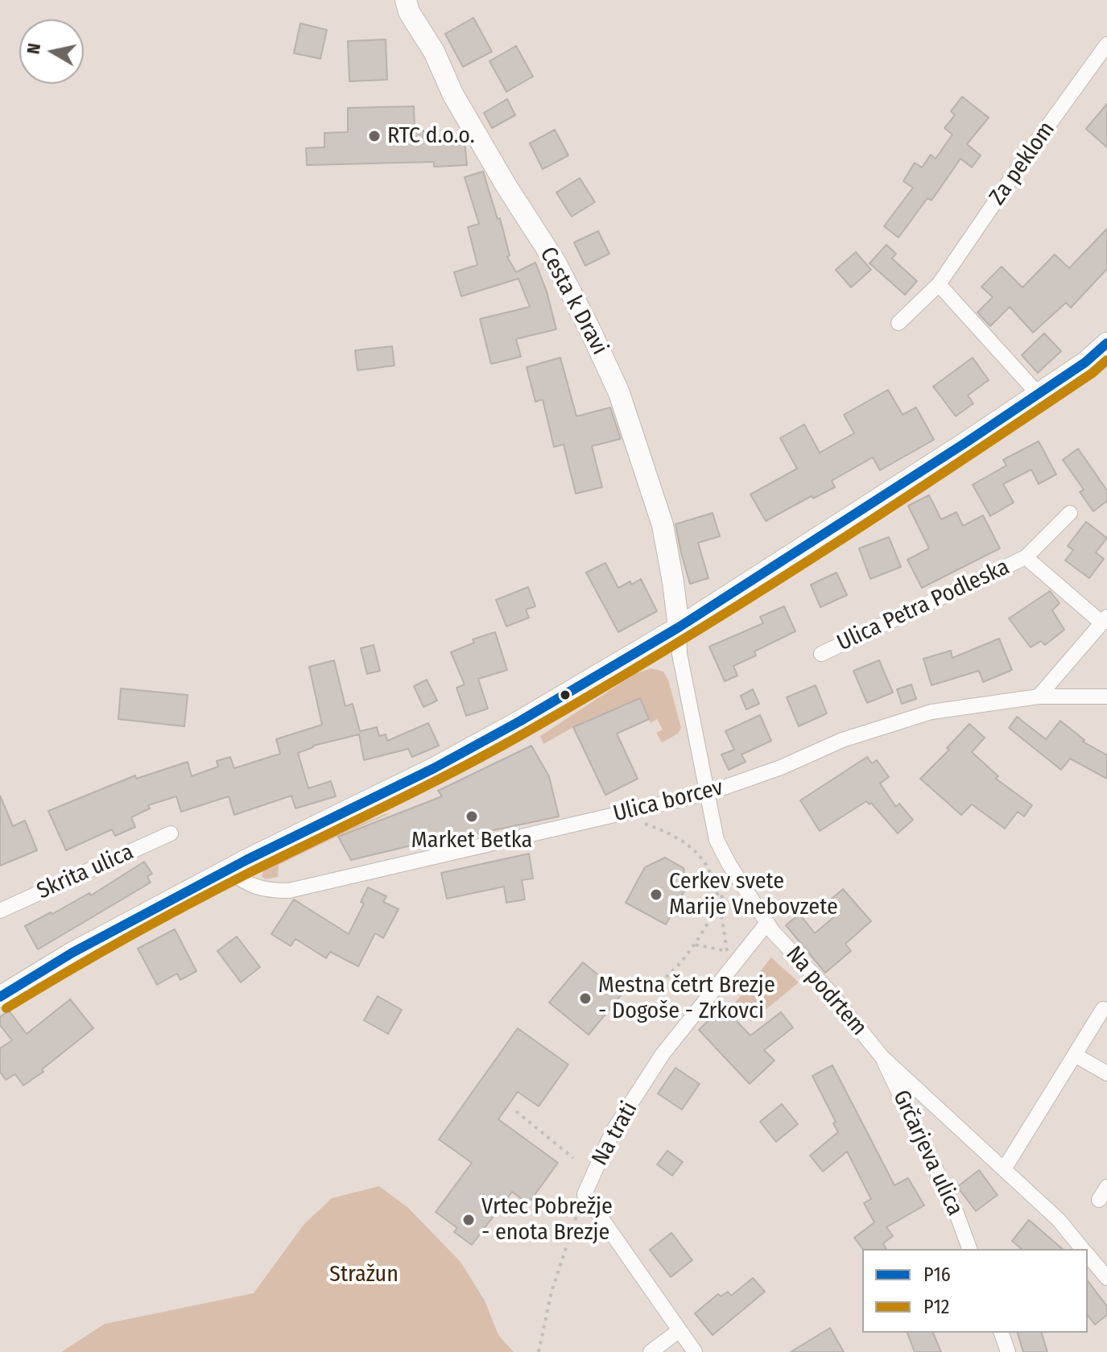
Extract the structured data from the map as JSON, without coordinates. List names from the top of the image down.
{
  "streets": {
    "street": [
      "Za peklom",
      "Cesta k Dravi",
      "Ulica Petra Podleska",
      "Ulica borcev",
      "Skrita ulica",
      "Na podrtem",
      "Na trati",
      "Grčarjeva ulica"
    ]
  },
  "crossings": [
    ["Cesta k Dravi", "Na podrtem"],
    ["Ulica Petra Podleska", "Ulica borcev"],
    ["Ulica borcev", "Na podrtem"],
    ["Na podrtem", "Na trati"],
    ["Na podrtem", "Grčarjeva ulica"]
  ],
  "parks": ["Stražun"],
  "places": [
    "RTC d.o.o.",
    "Market Betka",
    "Cerkev svete Marije Vnebovzete",
    "Mestna četrt Brezje - Dogoše - Zrkovci",
    "Vrtec Pobrežje - enota Brezje"
  ],
  "lines": ["transit line P16", "transit line P12"],
  "legend": ["P16", "P12"],
  "north": "left"
}
